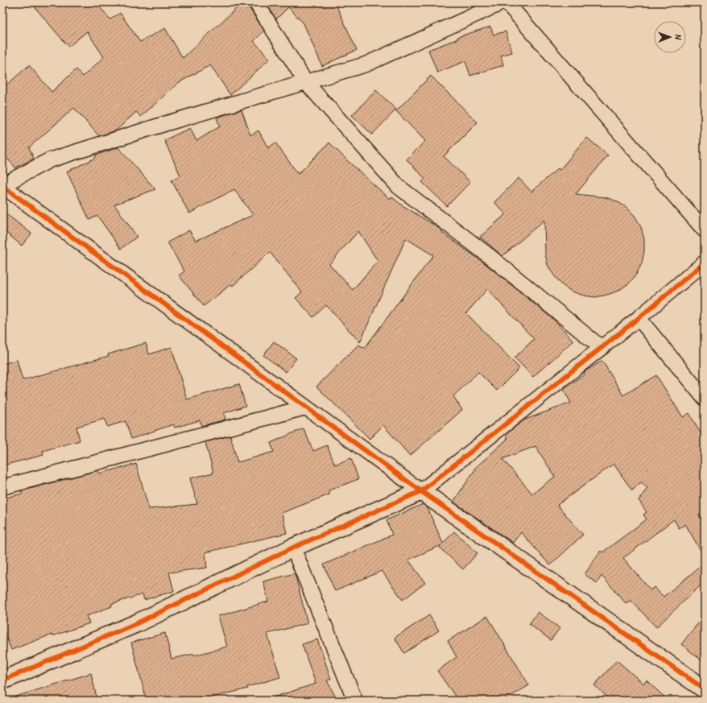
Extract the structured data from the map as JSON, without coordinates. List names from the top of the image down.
{
  "north": "right"
}
